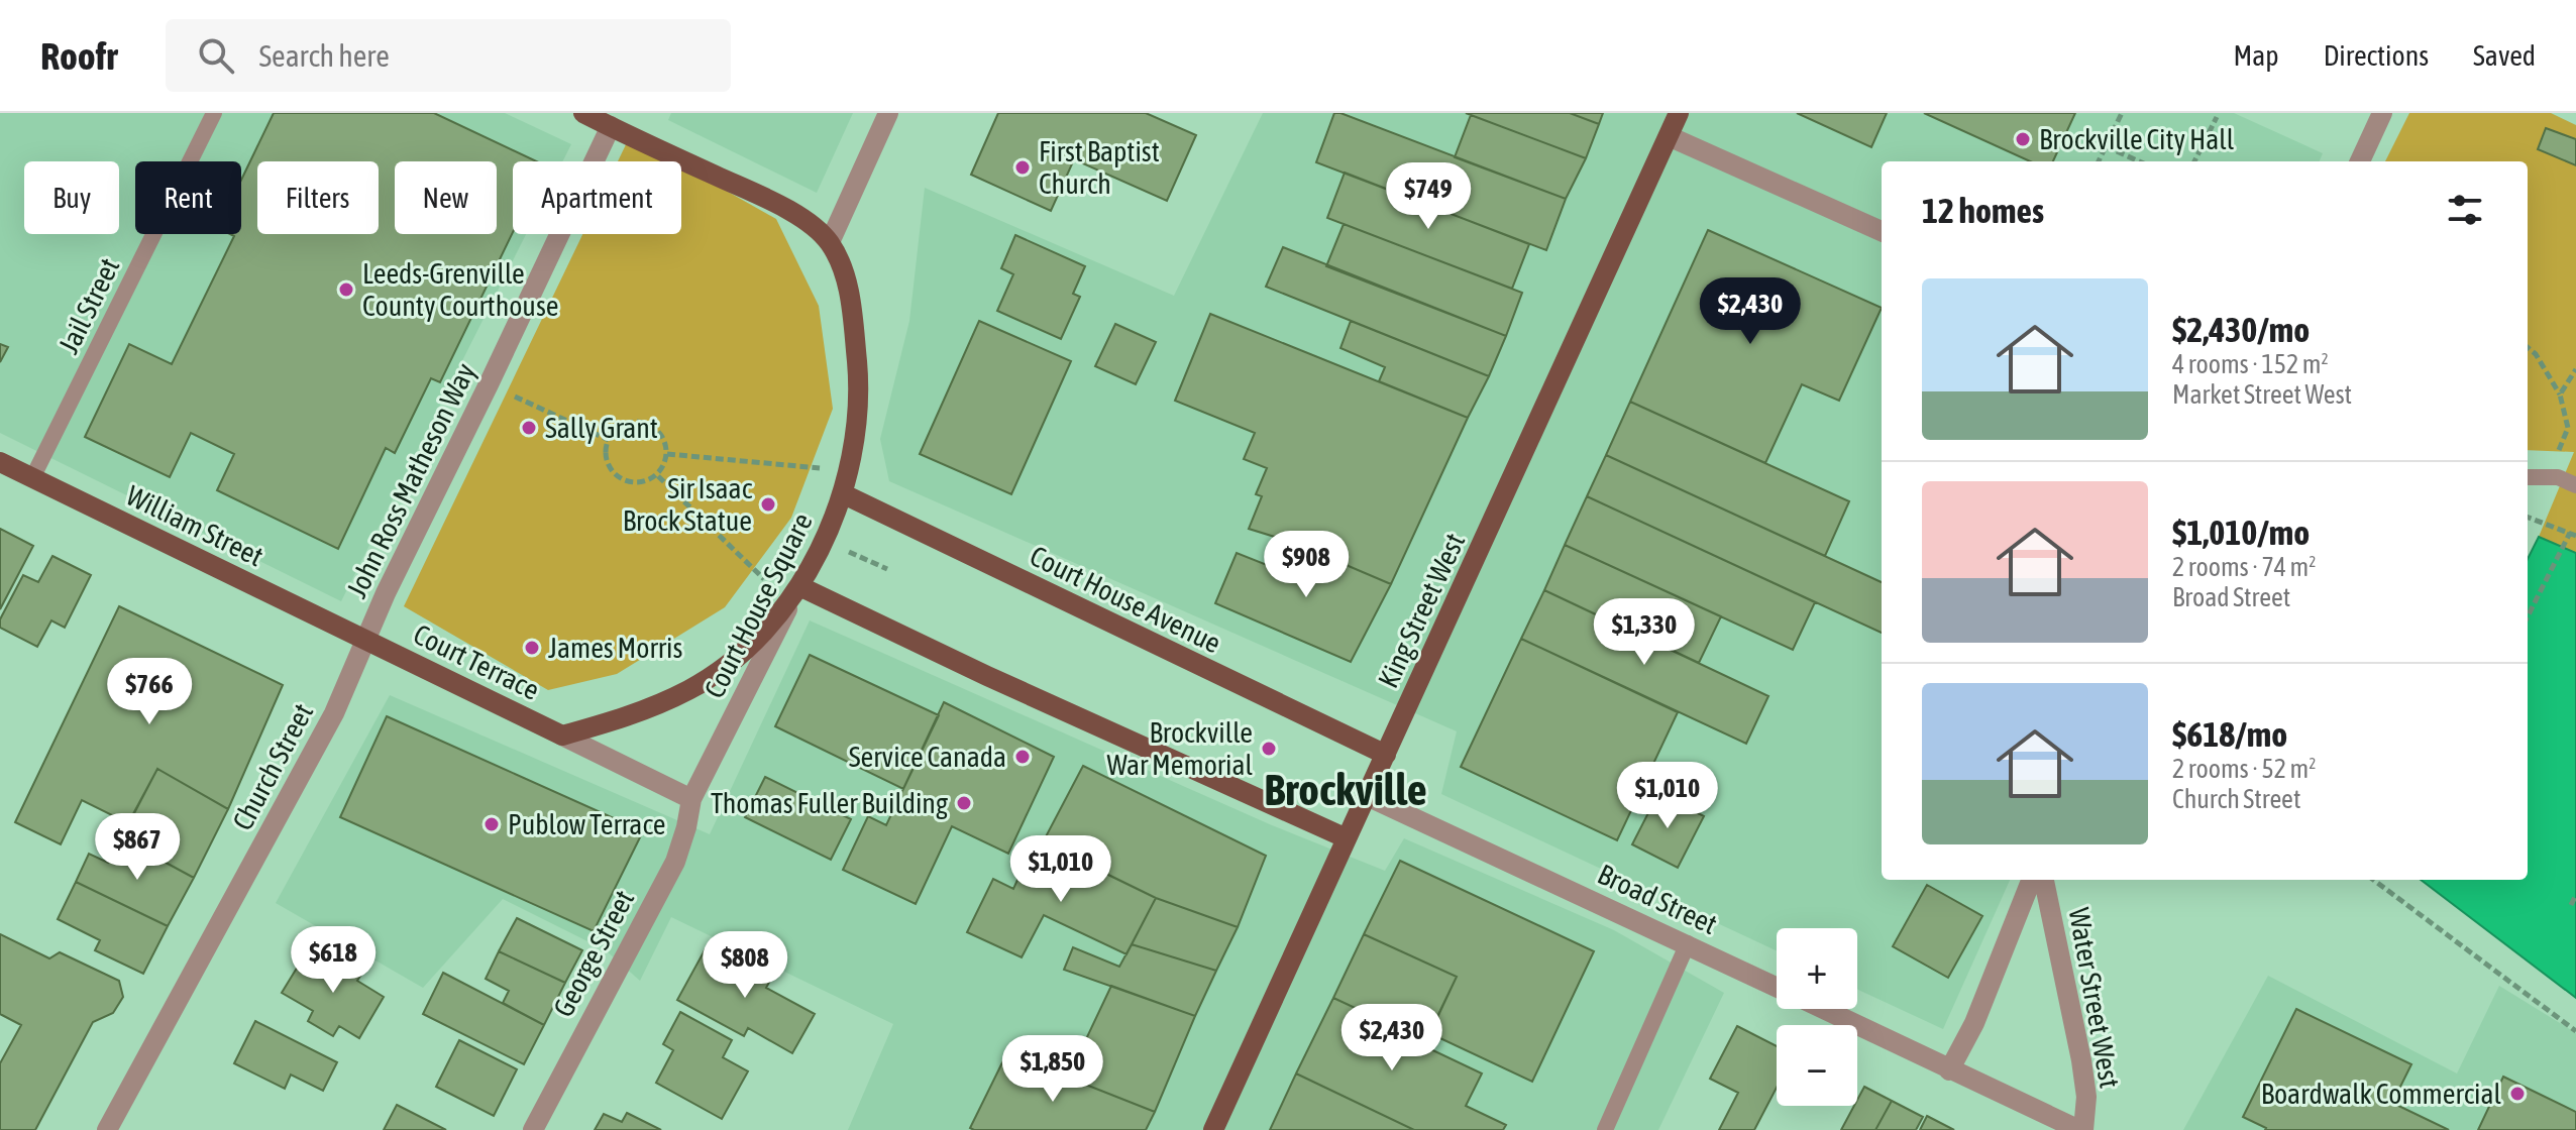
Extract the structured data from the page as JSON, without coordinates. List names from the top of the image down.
{
  "streets": {
    "main road": [
      "William Street",
      "Court House Avenue",
      "Court House Square",
      "King Street West",
      "Court Terrace"
    ],
    "street": [
      "John Ross Matheson Way",
      "Church Street",
      "Broad Street",
      "George Street",
      "Water Street West"
    ],
    "lane": ["Jail Street"]
  },
  "crossings": [
    ["Jail Street", "William Street"],
    ["John Ross Matheson Way", "William Street"],
    ["John Ross Matheson Way", "Court Terrace"],
    ["John Ross Matheson Way", "Church Street"],
    ["William Street", "Court Terrace"],
    ["William Street", "Church Street"],
    ["Court House Avenue", "Court House Square"],
    ["Court House Avenue", "King Street West"],
    ["Court House Square", "Court Terrace"],
    ["Court House Square", "George Street"],
    ["King Street West", "Broad Street"],
    ["Court Terrace", "Church Street"],
    ["Court Terrace", "George Street"],
    ["Broad Street", "Water Street West"]
  ],
  "districts": ["Brockville"],
  "places": [
    "Brockville City Hall",
    "First Baptist Church",
    "Leeds-Grenville County Courthouse",
    "Sally Grant",
    "Sir Isaac Brock Statue",
    "James Morris",
    "Brockville War Memorial",
    "Service Canada",
    "Thomas Fuller Building",
    "Publow Terrace",
    "Boardwalk Commercial"
  ],
  "page": {
    "header": "Roofr",
    "search": "Search here",
    "nav": ["Map", "Directions", "Saved"],
    "chip": [
      "Buy",
      "Rent",
      "Filters",
      "New",
      "Apartment"
    ],
    "heading": "12 homes",
    "price": [
      "$749",
      "$2,430",
      "$908",
      "$1,330",
      "$766",
      "$1,010",
      "$867",
      "$1,010",
      "$618",
      "$808",
      "$2,430",
      "$1,850"
    ],
    "list": [
      {
        "name": "$2,430/mo",
        "note": "4 rooms · 152 m² · Market Street West"
      },
      {
        "name": "$1,010/mo",
        "note": "2 rooms · 74 m² · Broad Street"
      },
      {
        "name": "$618/mo",
        "note": "2 rooms · 52 m² · Church Street"
      }
    ],
    "map_buttons": ["+", "−"]
  }
}
